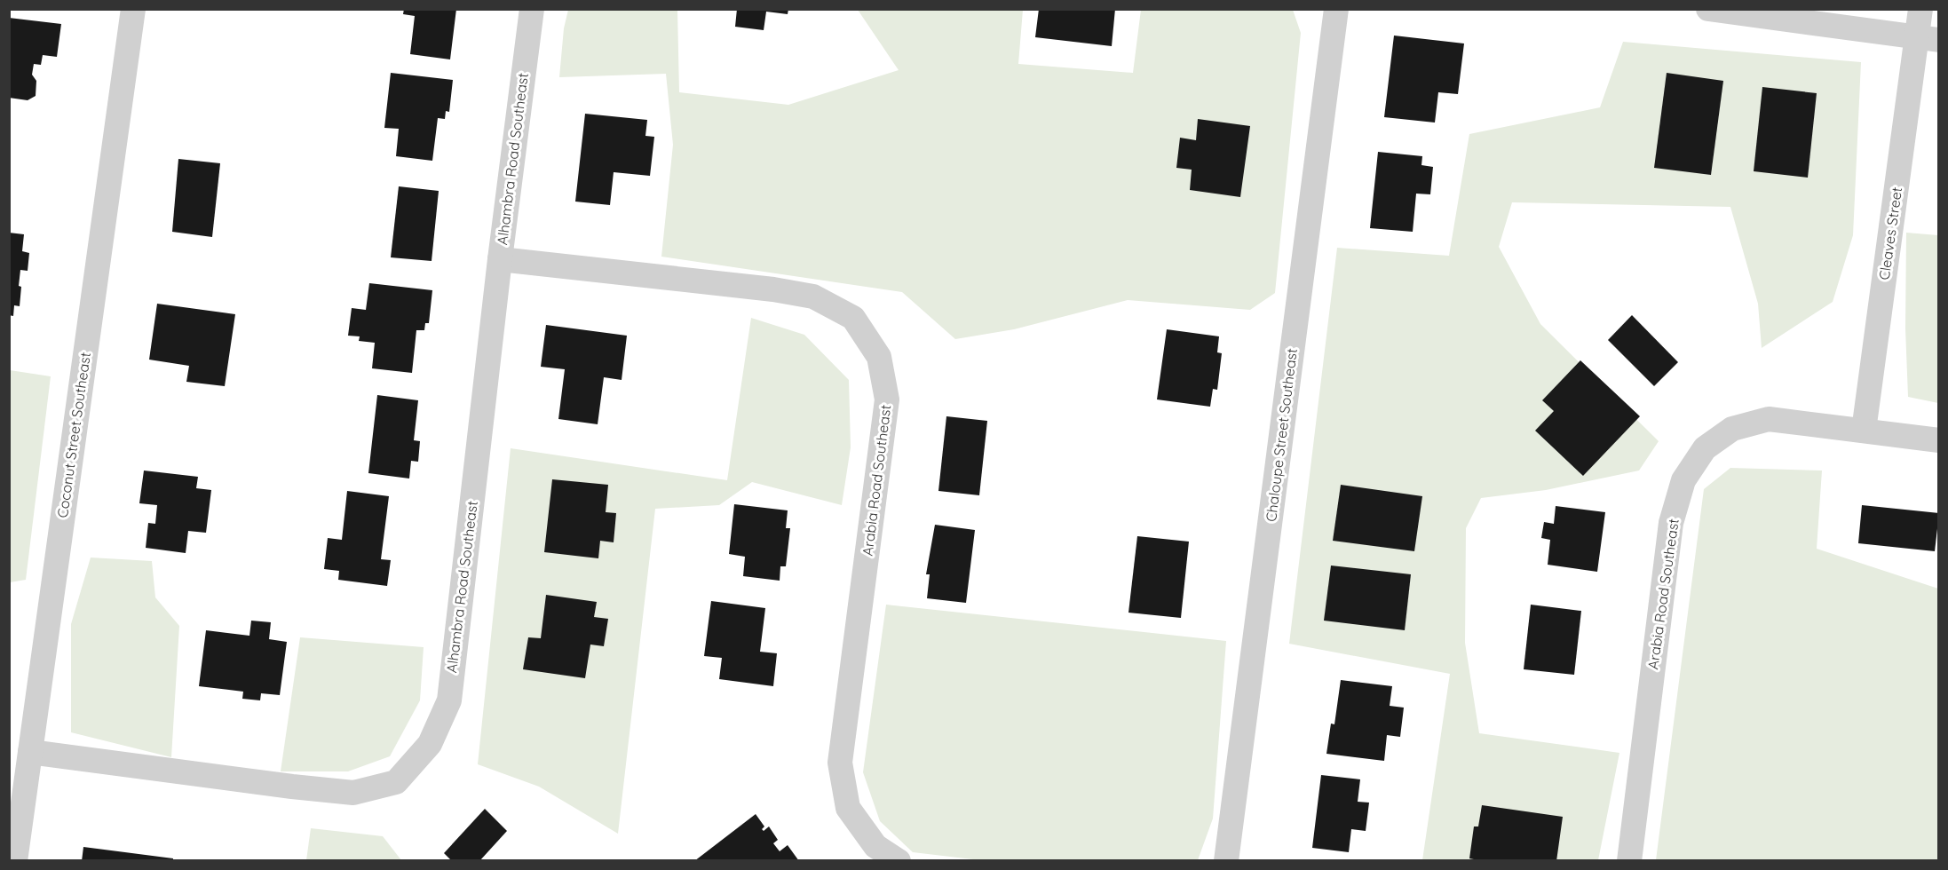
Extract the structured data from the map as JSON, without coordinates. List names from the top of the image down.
{
  "streets": {
    "street": [
      "Alhambra Road Southeast",
      "Cleaves Street",
      "Coconut Street Southeast",
      "Chaloupe Street Southeast",
      "Arabia Road Southeast"
    ]
  },
  "crossings": [
    ["Alhambra Road Southeast", "Coconut Street Southeast"],
    ["Alhambra Road Southeast", "Arabia Road Southeast"],
    ["Cleaves Street", "Arabia Road Southeast"]
  ]
}
